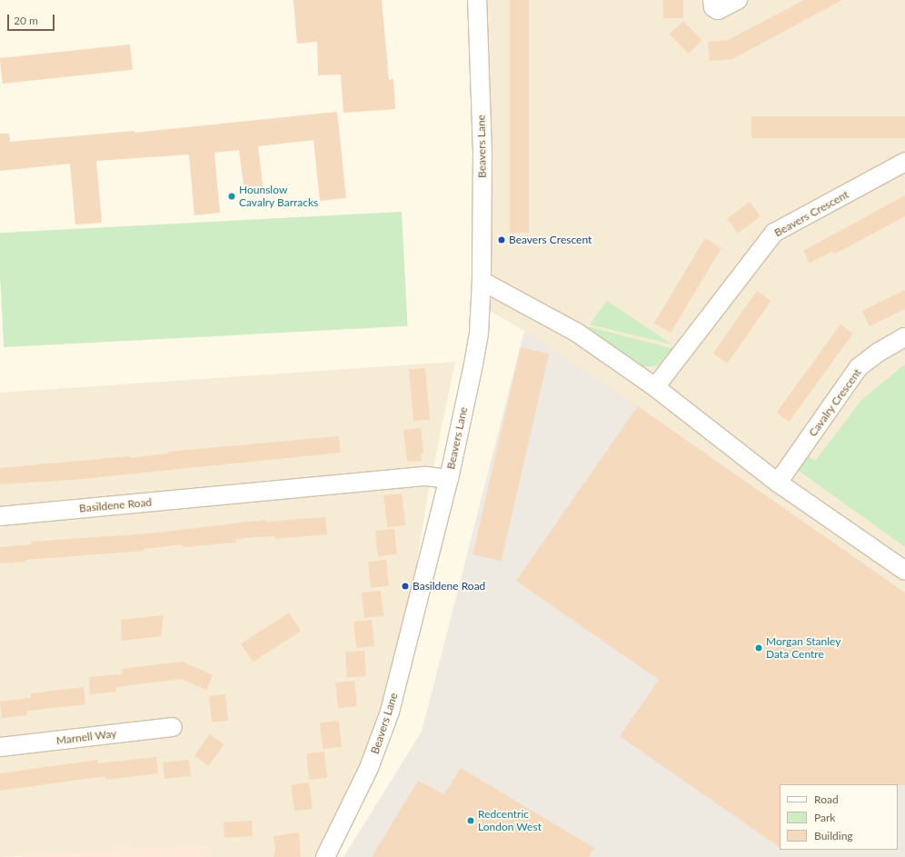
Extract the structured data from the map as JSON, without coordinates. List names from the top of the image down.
{
  "streets": {
    "street": [
      "Beavers Lane",
      "Beavers Crescent",
      "Cavalry Crescent",
      "Basildene Road",
      "Marnell Way"
    ]
  },
  "crossings": [
    ["Beavers Lane", "Basildene Road"]
  ],
  "places": [
    "Hounslow Cavalry Barracks",
    "Beavers Crescent",
    "Basildene Road",
    "Morgan Stanley Data Centre",
    "Redcentric London West"
  ],
  "legend": ["Road", "Park", "Building"],
  "scale_bar": "20 m"
}
